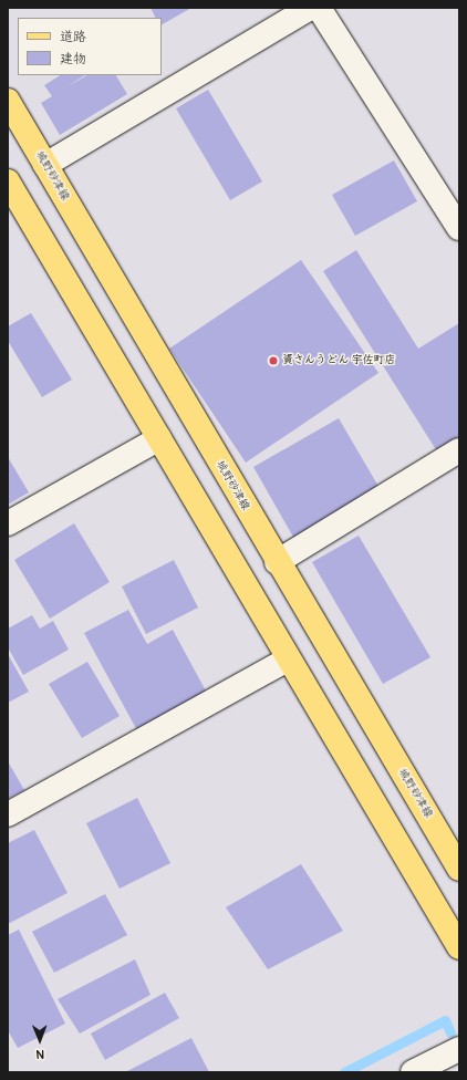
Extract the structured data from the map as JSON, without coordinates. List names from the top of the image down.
{
  "streets": {
    "main road": ["城野砂津線"]
  },
  "places": ["資さんうどん 宇佐町店"],
  "legend": ["道路", "建物"],
  "north": "bottom"
}
